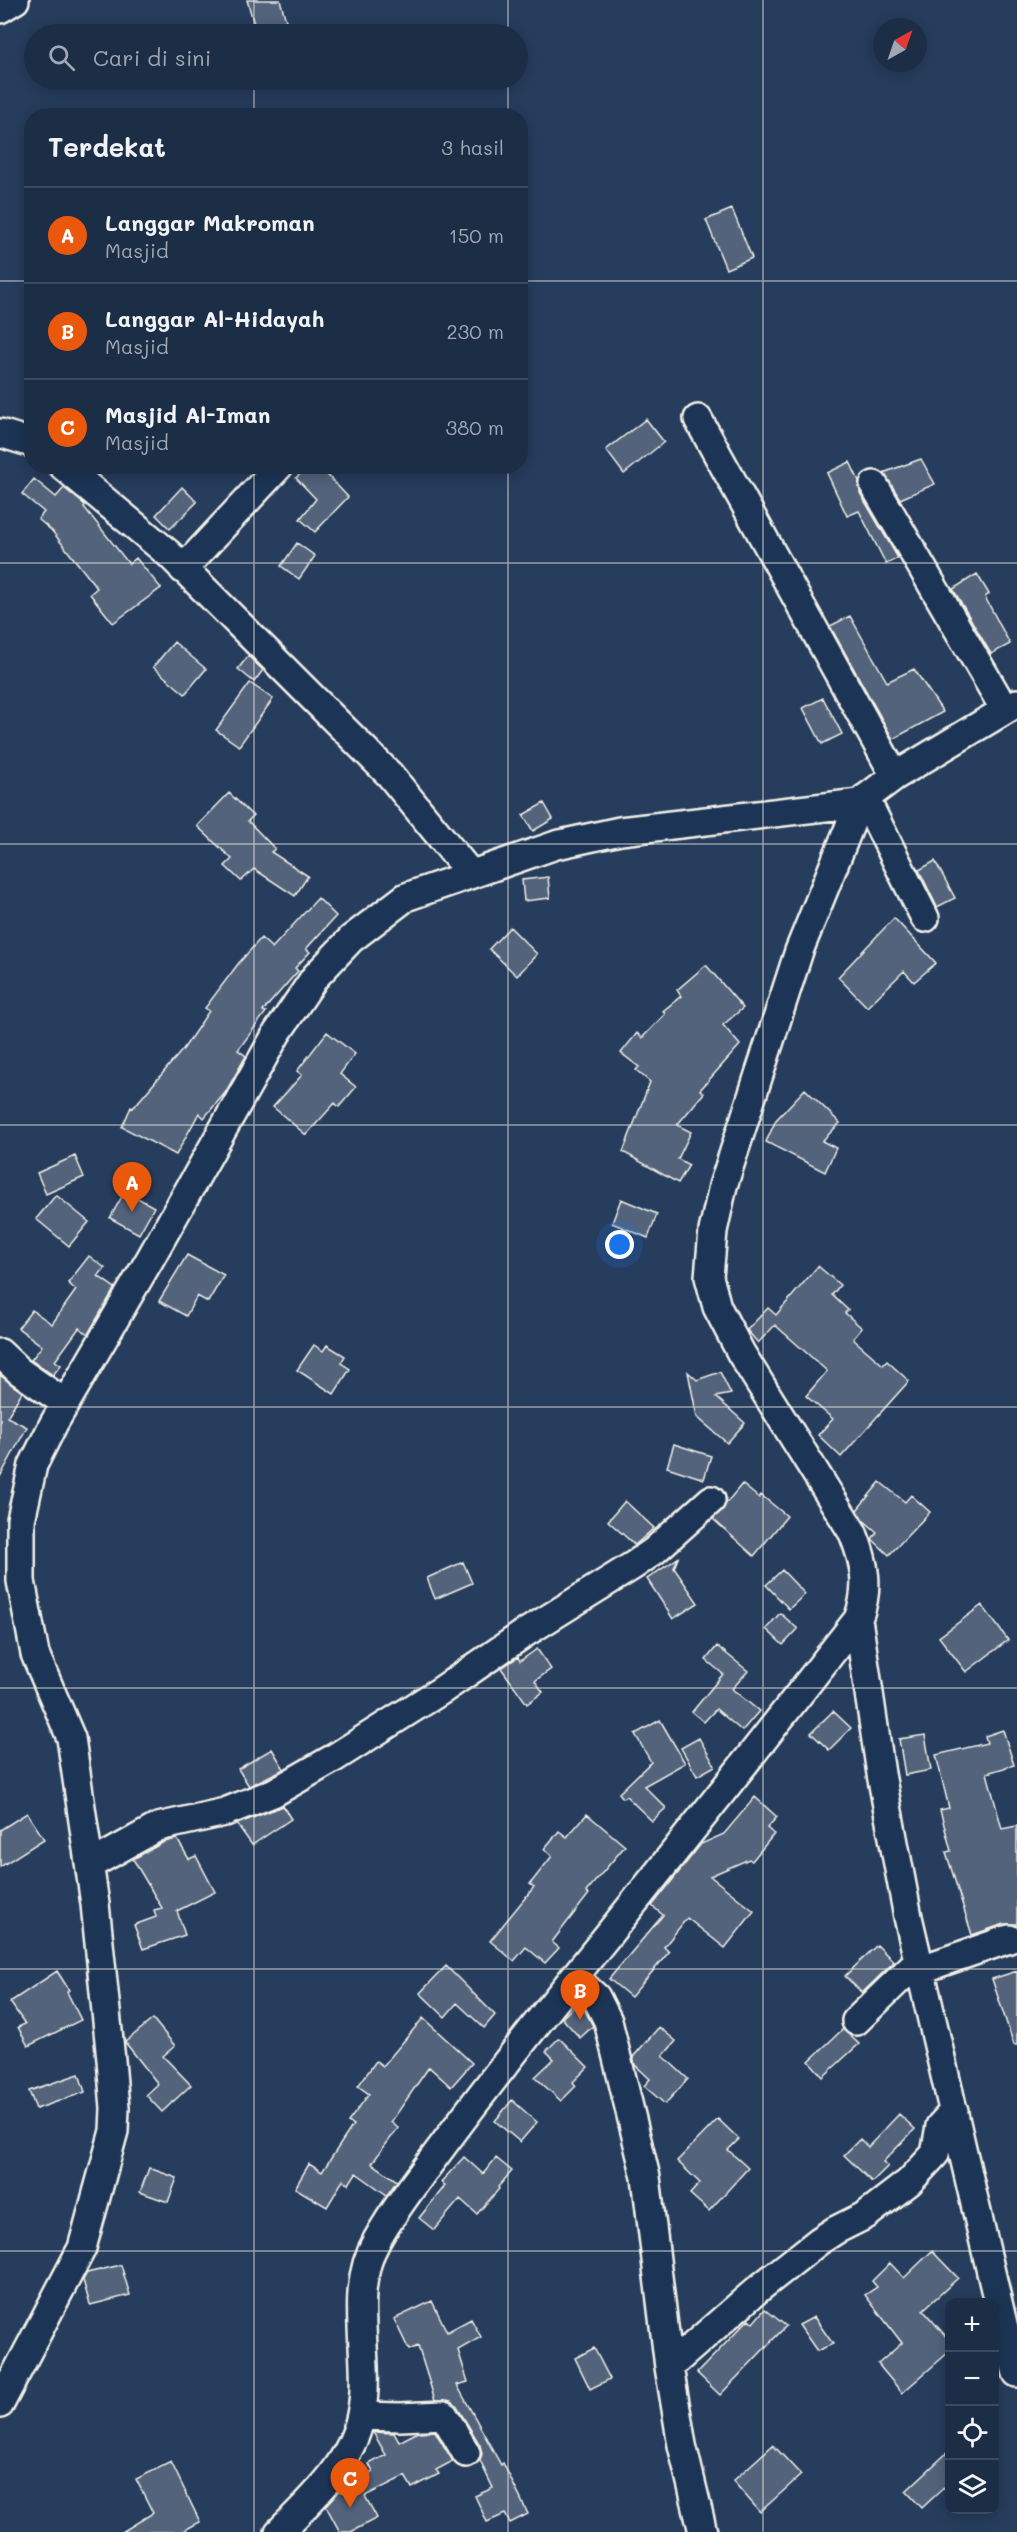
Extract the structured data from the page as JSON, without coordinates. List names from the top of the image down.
{
  "north": "top right",
  "page": {
    "search": "Cari di sini",
    "heading": ["Terdekat", "3 hasil"],
    "list": [
      {
        "mark": "A",
        "name": "Langgar Makroman",
        "note": "Masjid",
        "value": "150 m"
      },
      {
        "mark": "B",
        "name": "Langgar Al-Hidayah",
        "note": "Masjid",
        "value": "230 m"
      },
      {
        "mark": "C",
        "name": "Masjid Al-Iman",
        "note": "Masjid",
        "value": "380 m"
      }
    ],
    "pins": ["A", "B", "C"],
    "map_buttons": ["+", "−"]
  }
}
